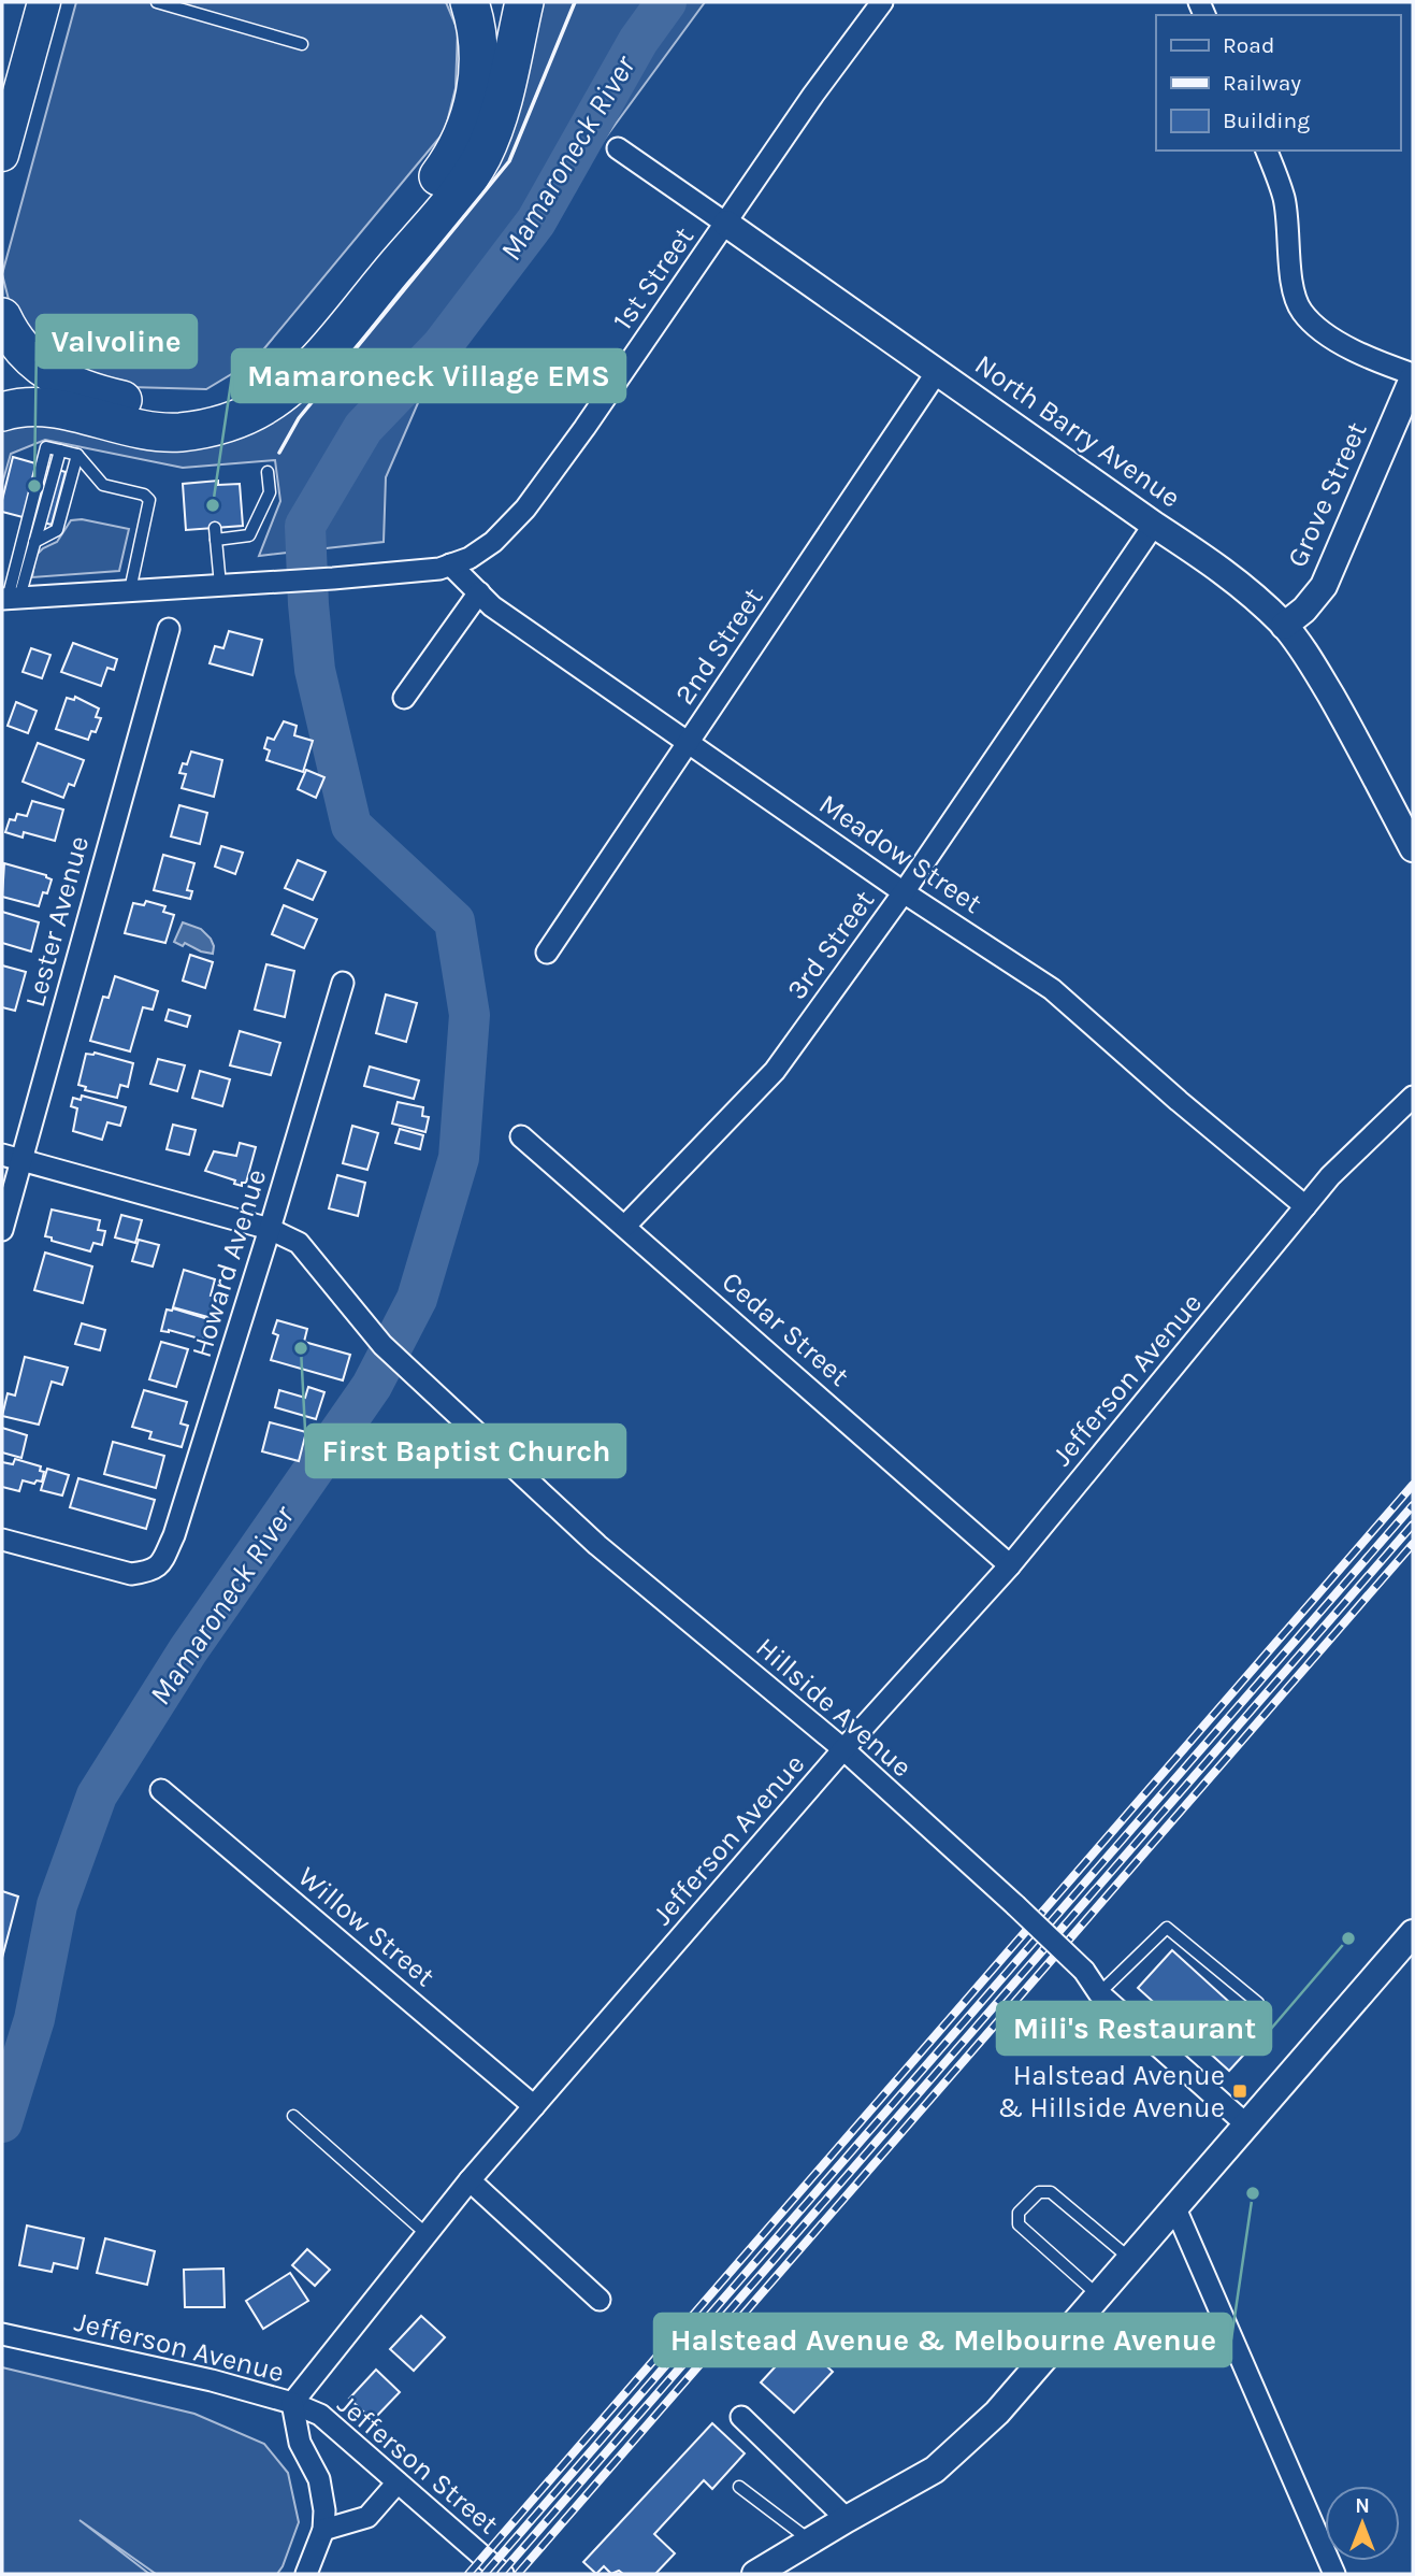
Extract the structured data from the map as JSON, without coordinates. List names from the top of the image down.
{
  "streets": {
    "street": [
      "1st Street",
      "North Barry Avenue",
      "Grove Street",
      "2nd Street",
      "Meadow Street",
      "Lester Avenue",
      "3rd Street",
      "Howard Avenue",
      "Cedar Street",
      "Jefferson Avenue",
      "Hillside Avenue",
      "Willow Street",
      "Jefferson Street"
    ]
  },
  "crossings": [
    ["1st Street", "North Barry Avenue"],
    ["1st Street", "Meadow Street"],
    ["North Barry Avenue", "Grove Street"],
    ["North Barry Avenue", "2nd Street"],
    ["North Barry Avenue", "3rd Street"],
    ["2nd Street", "Meadow Street"],
    ["Meadow Street", "3rd Street"],
    ["Meadow Street", "Jefferson Avenue"],
    ["Lester Avenue", "Hillside Avenue"],
    ["3rd Street", "Cedar Street"],
    ["Howard Avenue", "Hillside Avenue"],
    ["Cedar Street", "Jefferson Avenue"],
    ["Jefferson Avenue", "Hillside Avenue"],
    ["Jefferson Avenue", "Willow Street"],
    ["Jefferson Avenue", "Jefferson Street"]
  ],
  "water": ["Mamaroneck River"],
  "places": {
    "other": [
      "Valvoline",
      "Mamaroneck Village EMS",
      "First Baptist Church",
      "Mili's Restaurant",
      "Halstead Avenue & Melbourne Avenue"
    ],
    "transit": ["Halstead Avenue & Hillside Avenue"]
  },
  "legend": ["Road", "Railway", "Building"],
  "north": "top"
}
